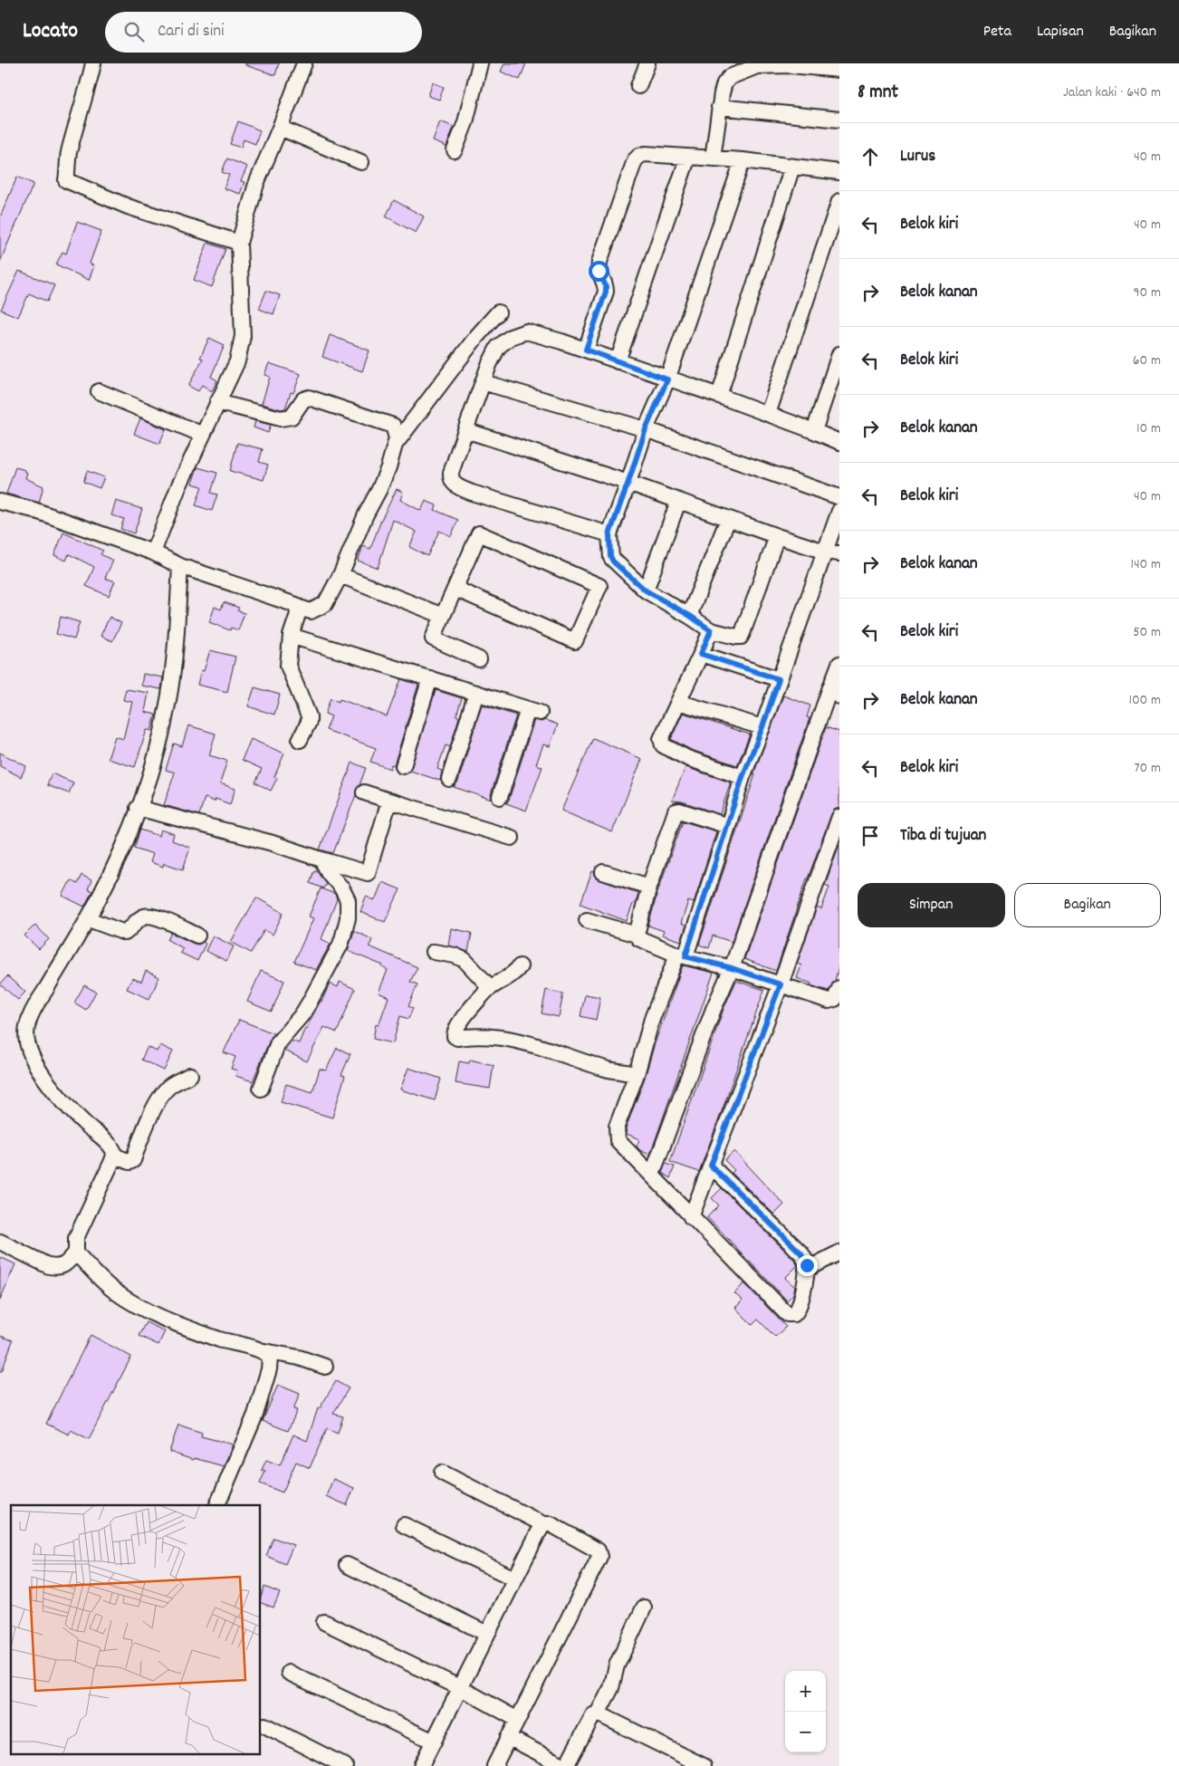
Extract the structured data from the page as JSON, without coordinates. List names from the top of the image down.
{
  "page": {
    "header": "Locato",
    "search": "Cari di sini",
    "nav": ["Peta", "Lapisan", "Bagikan"],
    "heading": ["8 mnt", "Jalan kaki · 640 m"],
    "list": [
      ["Lurus", "40 m"],
      ["Belok kiri", "40 m"],
      ["Belok kanan", "90 m"],
      ["Belok kiri", "60 m"],
      ["Belok kanan", "10 m"],
      ["Belok kiri", "40 m"],
      ["Belok kanan", "140 m"],
      ["Belok kiri", "50 m"],
      ["Belok kanan", "100 m"],
      ["Belok kiri", "70 m"],
      "Tiba di tujuan"
    ],
    "buttons": ["Simpan", "Bagikan"],
    "map_buttons": ["+", "−"]
  }
}
